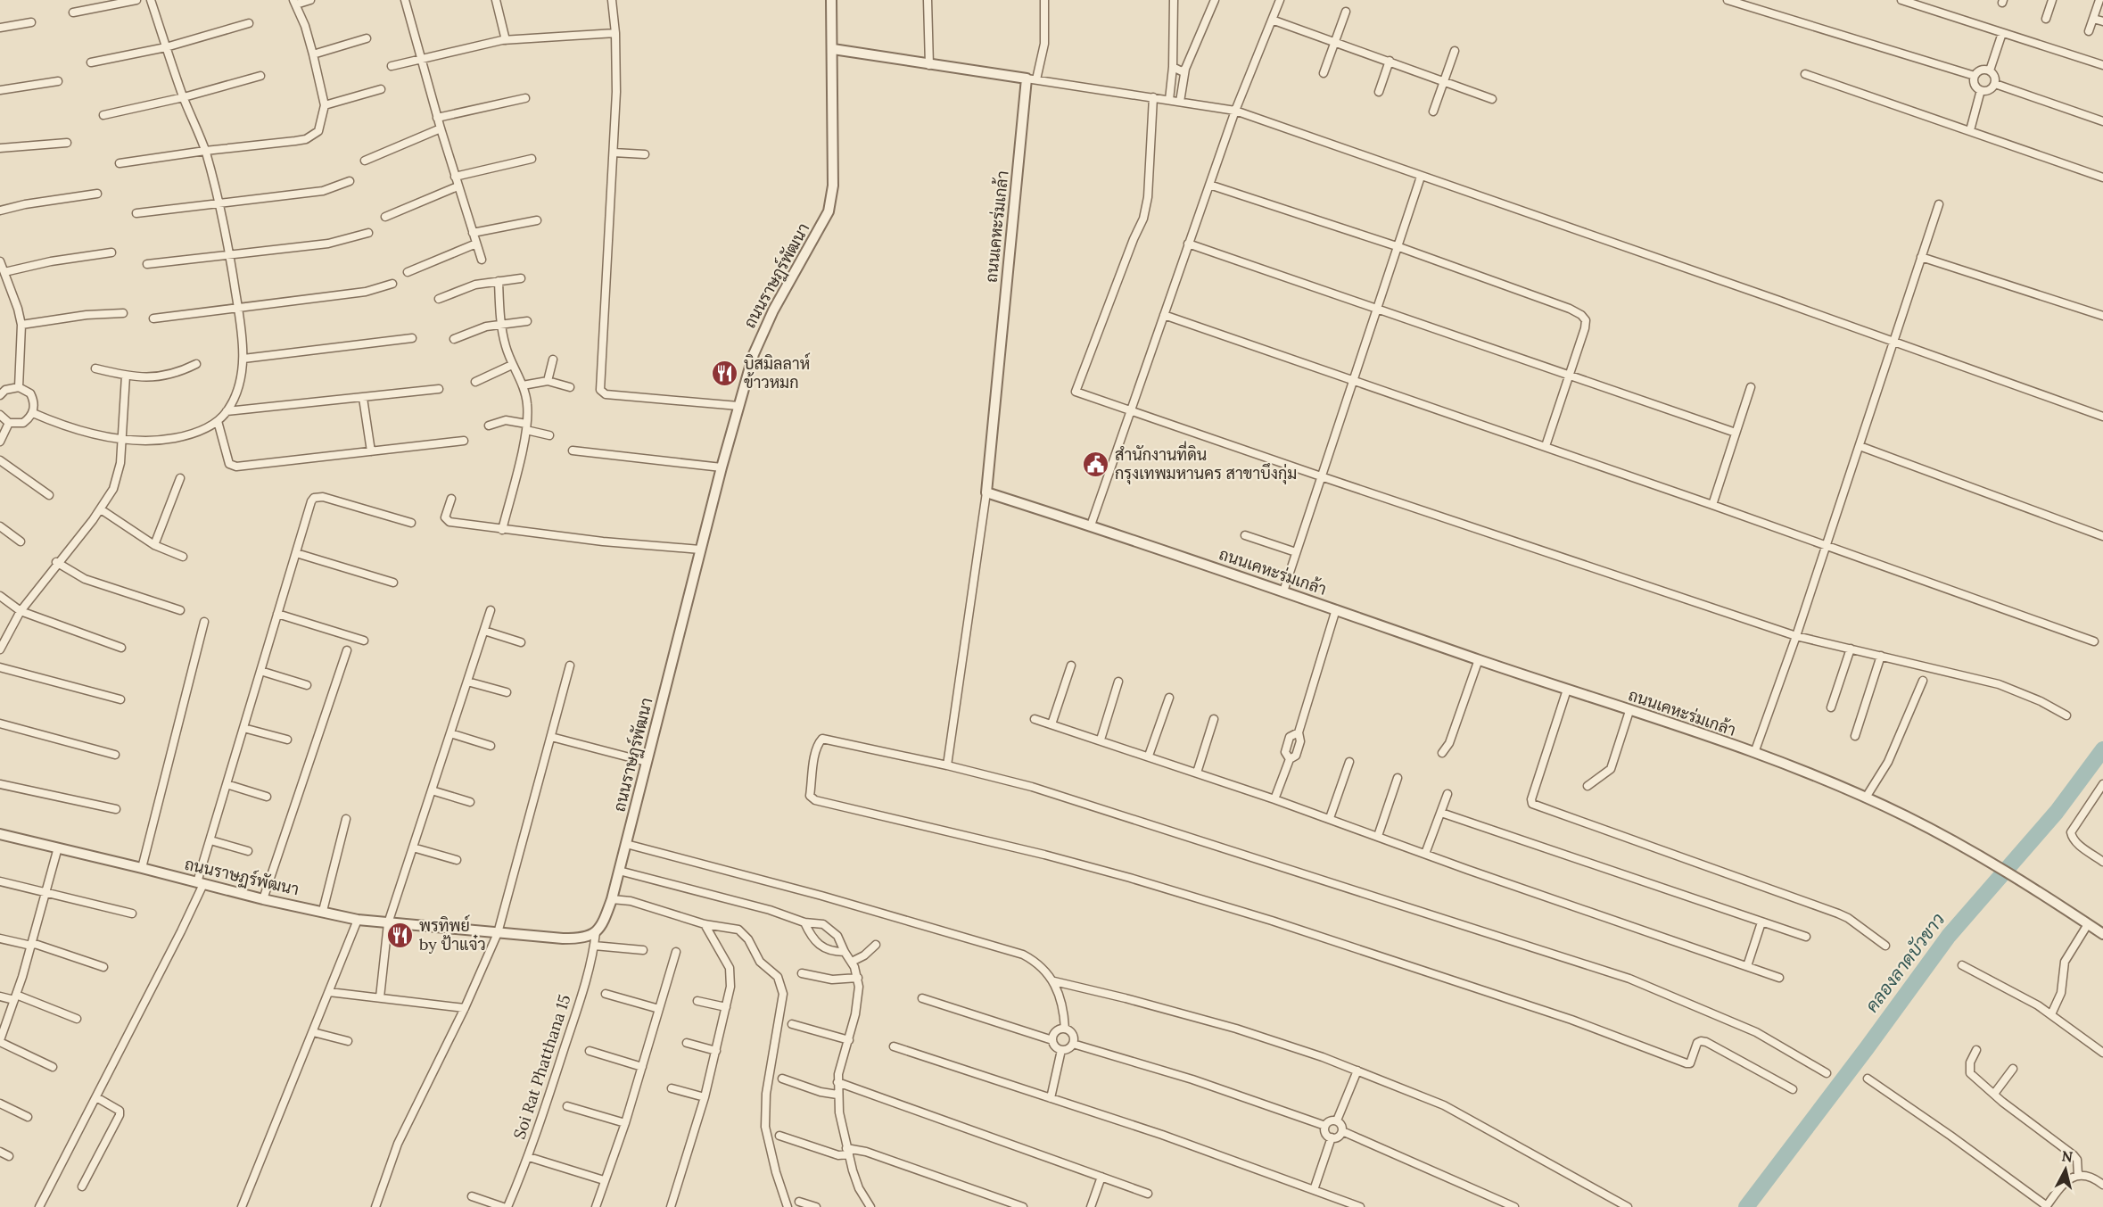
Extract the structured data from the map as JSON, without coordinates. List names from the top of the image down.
{
  "streets": {
    "street": ["ถนนเคหะร่มเกล้า", "ถนนราษฏร์พัฒนา", "Soi Rat Phatthana 15"]
  },
  "crossings": [
    ["ถนนราษฏร์พัฒนา", "Soi Rat Phatthana 15"]
  ],
  "water": ["คลองลาดบัวขาว"],
  "places": {
    "restaurant": ["บิสมิลลาห์ ข้าวหมก", "พรทิพย์ by ป้าแจ๋ว"],
    "public building": ["สำนักงานที่ดิน กรุงเทพมหานคร สาขาบึงกุ่ม"]
  },
  "north": "top"
}
